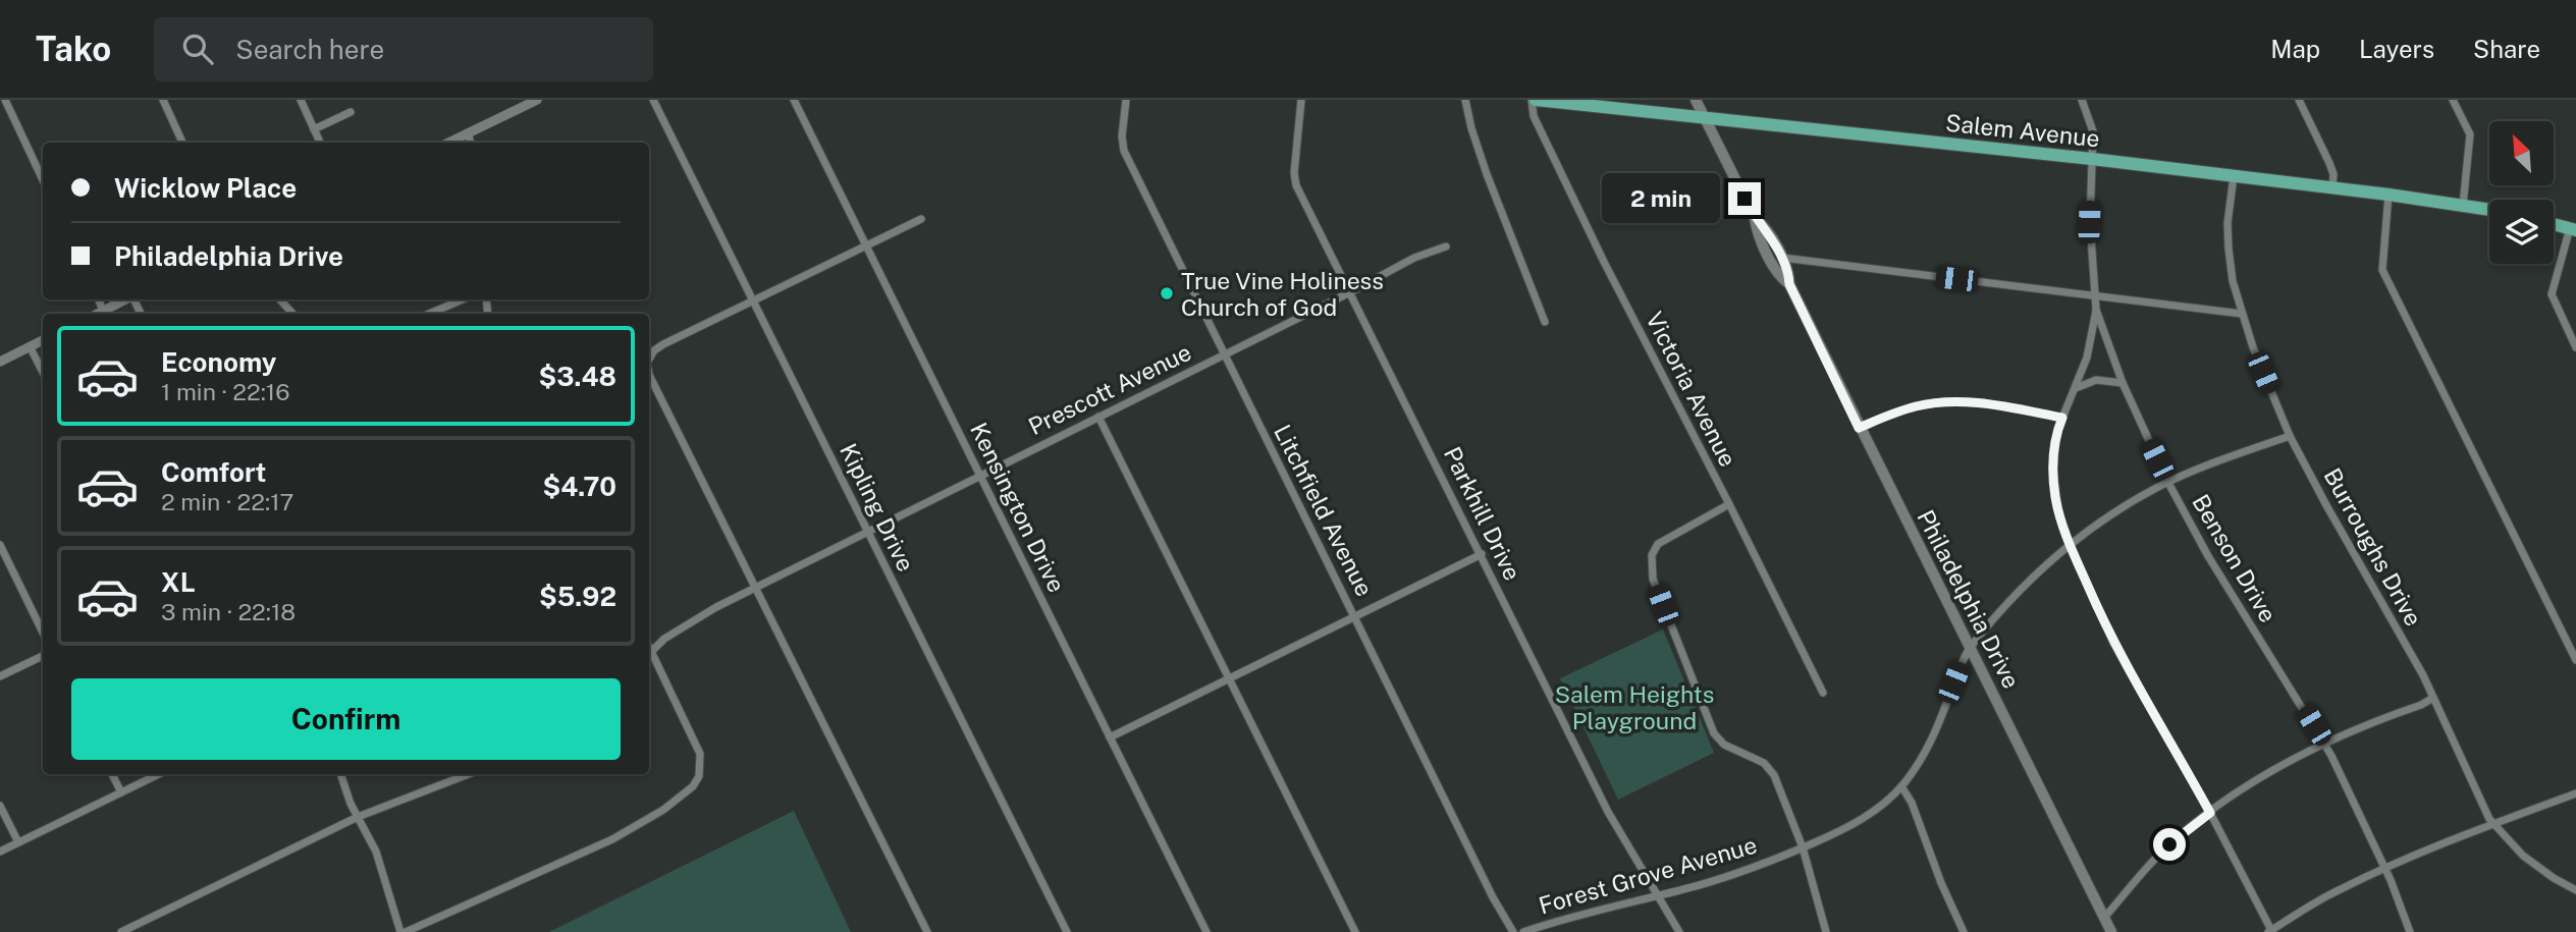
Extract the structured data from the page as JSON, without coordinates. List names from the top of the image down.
{
  "streets": {
    "main road": ["Salem Avenue", "Philadelphia Drive"],
    "street": [
      "Prescott Avenue",
      "Victoria Avenue",
      "Kipling Drive",
      "Kensington Drive",
      "Litchfield Avenue",
      "Parkhill Drive",
      "Burroughs Drive",
      "Benson Drive",
      "Forest Grove Avenue"
    ]
  },
  "crossings": [
    ["Salem Avenue", "Victoria Avenue"],
    ["Salem Avenue", "Burroughs Drive"],
    ["Salem Avenue", "Benson Drive"],
    ["Salem Avenue", "Philadelphia Drive"],
    ["Prescott Avenue", "Kipling Drive"],
    ["Prescott Avenue", "Kensington Drive"],
    ["Prescott Avenue", "Litchfield Avenue"],
    ["Prescott Avenue", "Parkhill Drive"],
    ["Parkhill Drive", "Forest Grove Avenue"],
    ["Burroughs Drive", "Forest Grove Avenue"],
    ["Benson Drive", "Forest Grove Avenue"],
    ["Philadelphia Drive", "Forest Grove Avenue"]
  ],
  "parks": ["Salem Heights Playground"],
  "places": ["True Vine Holiness Church of God"],
  "north": "top left",
  "page": {
    "header": "Tako",
    "search": "Search here",
    "nav": ["Map", "Layers", "Share"],
    "banner": ["Wicklow Place", "Philadelphia Drive"],
    "bubble": "2 min",
    "list": [
      {
        "name": "Economy",
        "note": "1 min · 22:16",
        "value": "$3.48"
      },
      {
        "name": "Comfort",
        "note": "2 min · 22:17",
        "value": "$4.70"
      },
      {
        "name": "XL",
        "note": "3 min · 22:18",
        "value": "$5.92"
      }
    ],
    "buttons": "Confirm"
  }
}
